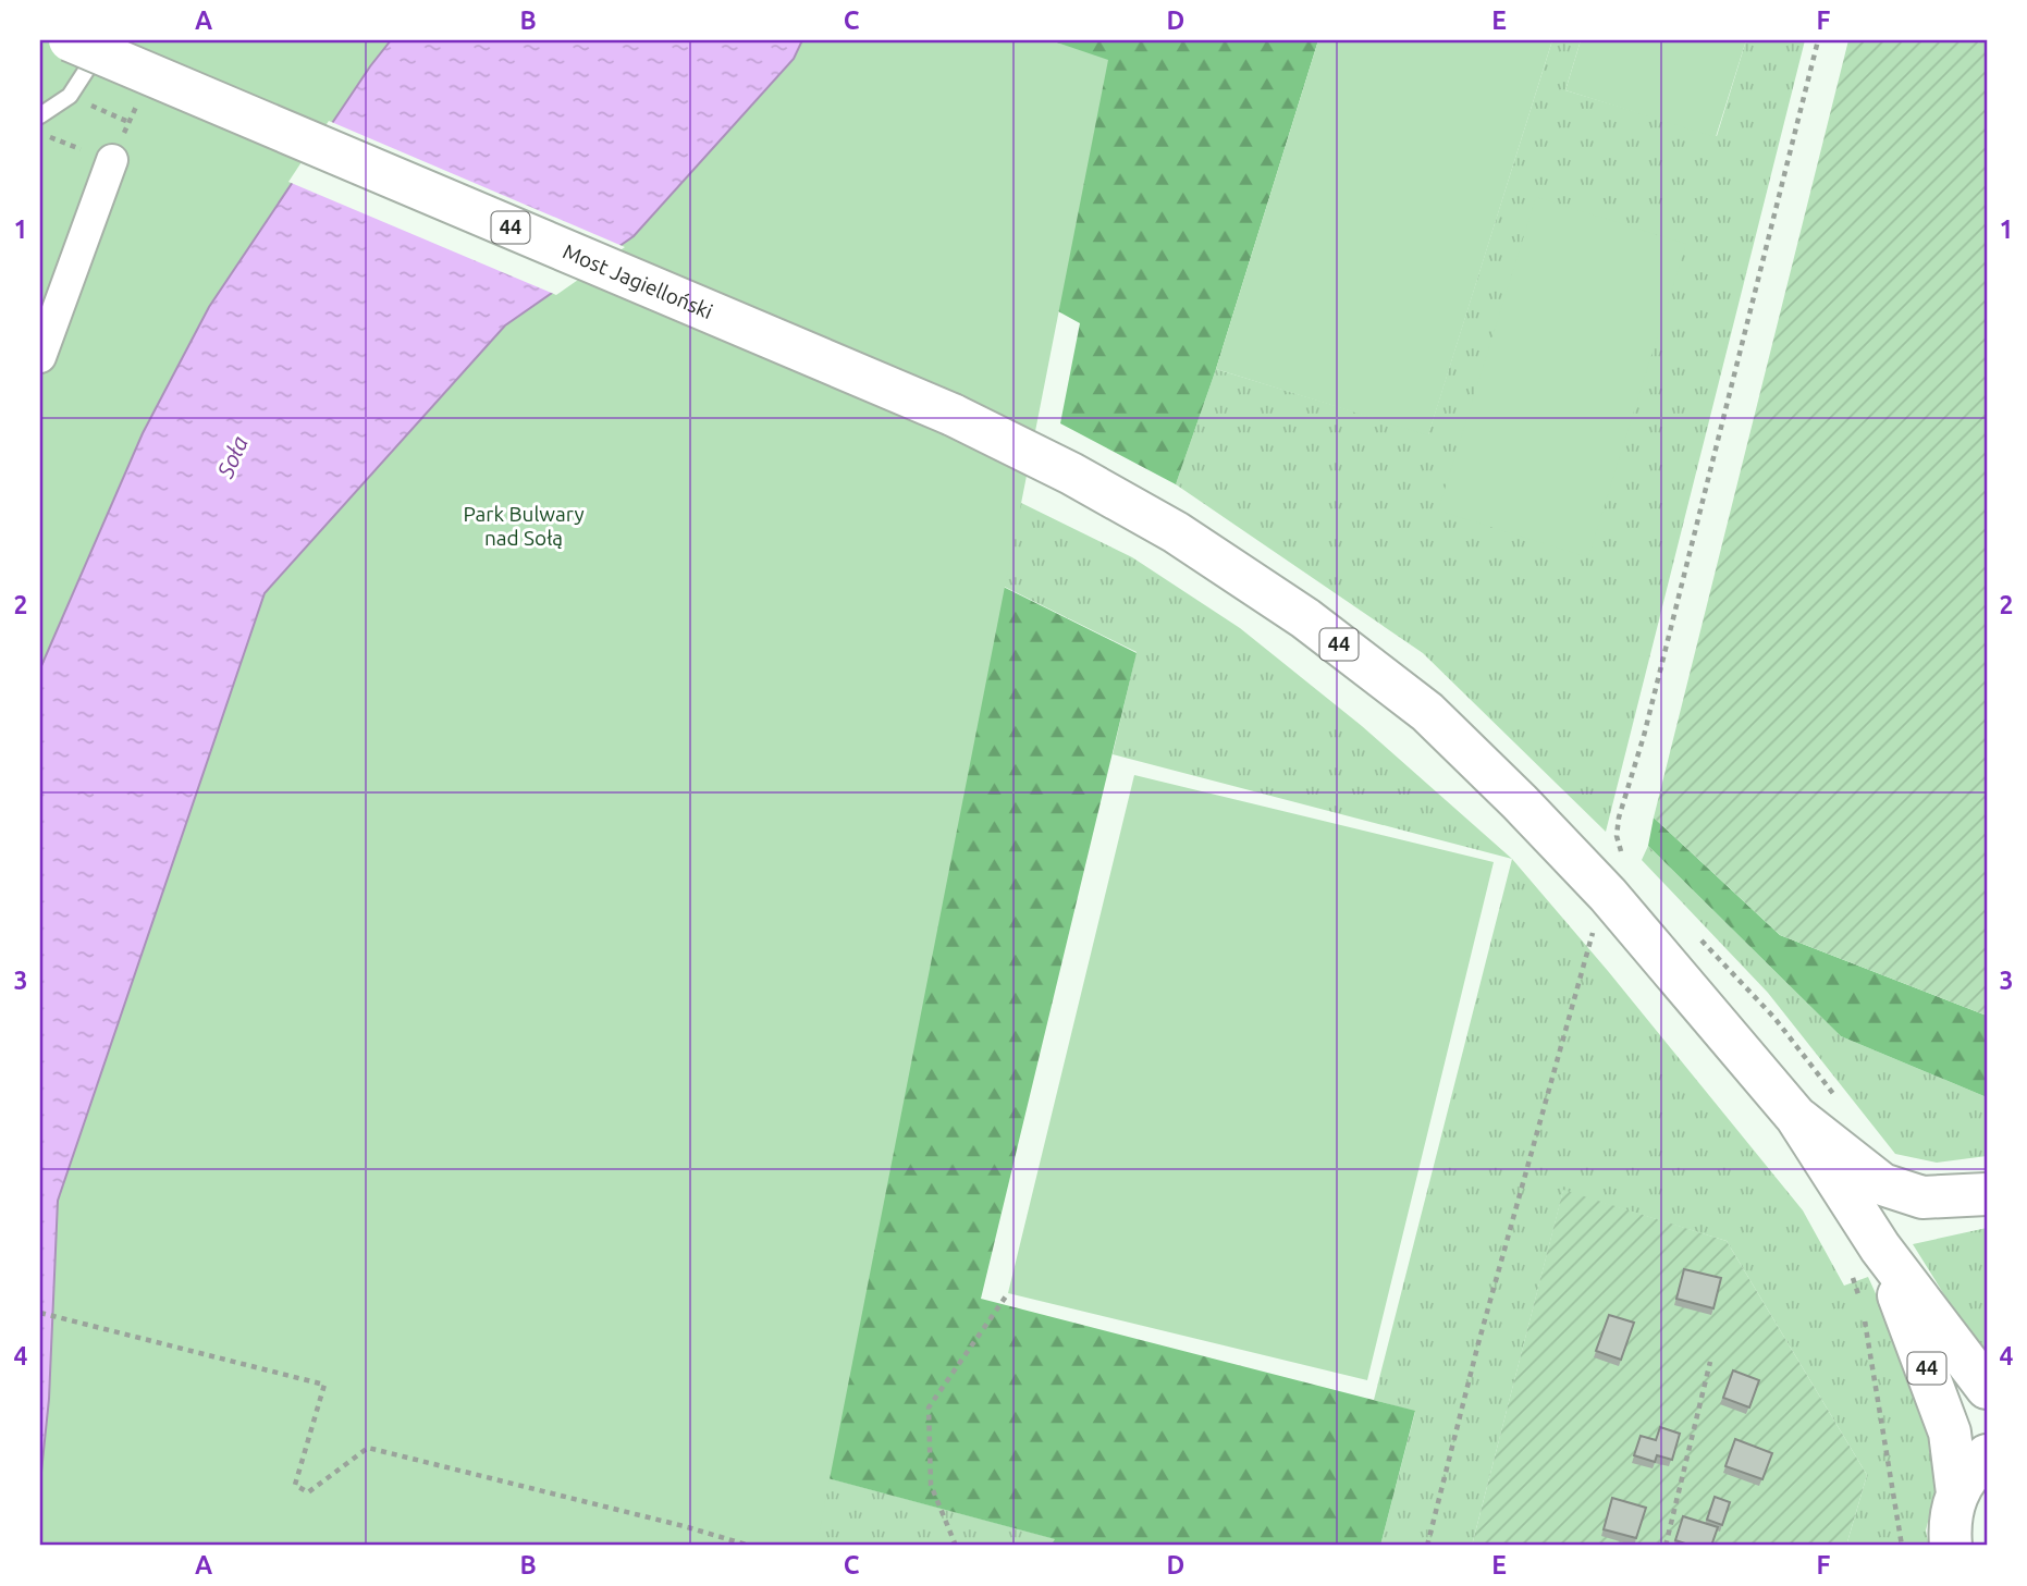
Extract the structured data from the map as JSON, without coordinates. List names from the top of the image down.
{
  "streets": {
    "main road": ["44", "Most Jagielloński"]
  },
  "crossings": [
    ["44", "Most Jagielloński"]
  ],
  "water": ["Soła"],
  "parks": ["Park Bulwary nad Sołą"],
  "grid": {
    "columns": [
      "A",
      "B",
      "C",
      "D",
      "E",
      "F"
    ],
    "rows": [
      "1",
      "2",
      "3",
      "4"
    ]
  }
}
